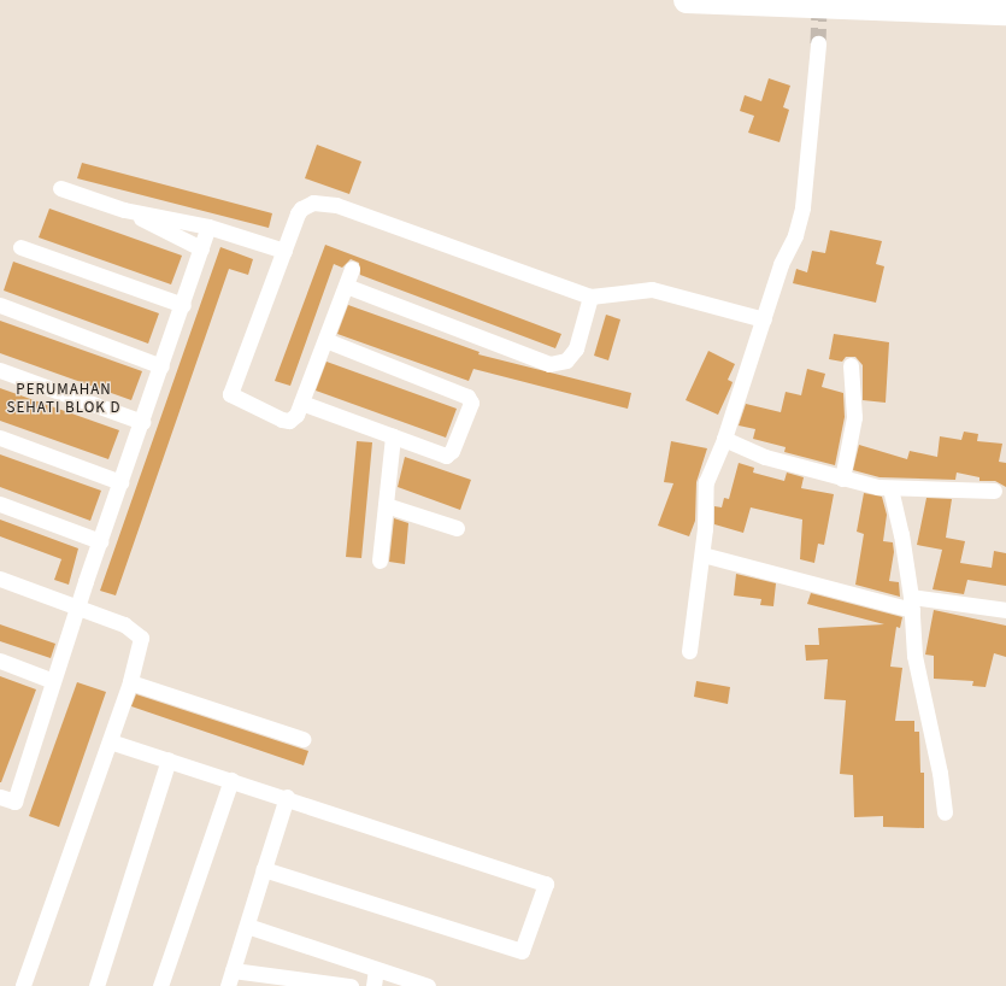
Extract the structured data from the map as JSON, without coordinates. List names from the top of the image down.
{
  "districts": ["PERUMAHAN SEHATI BLOK D"]
}
